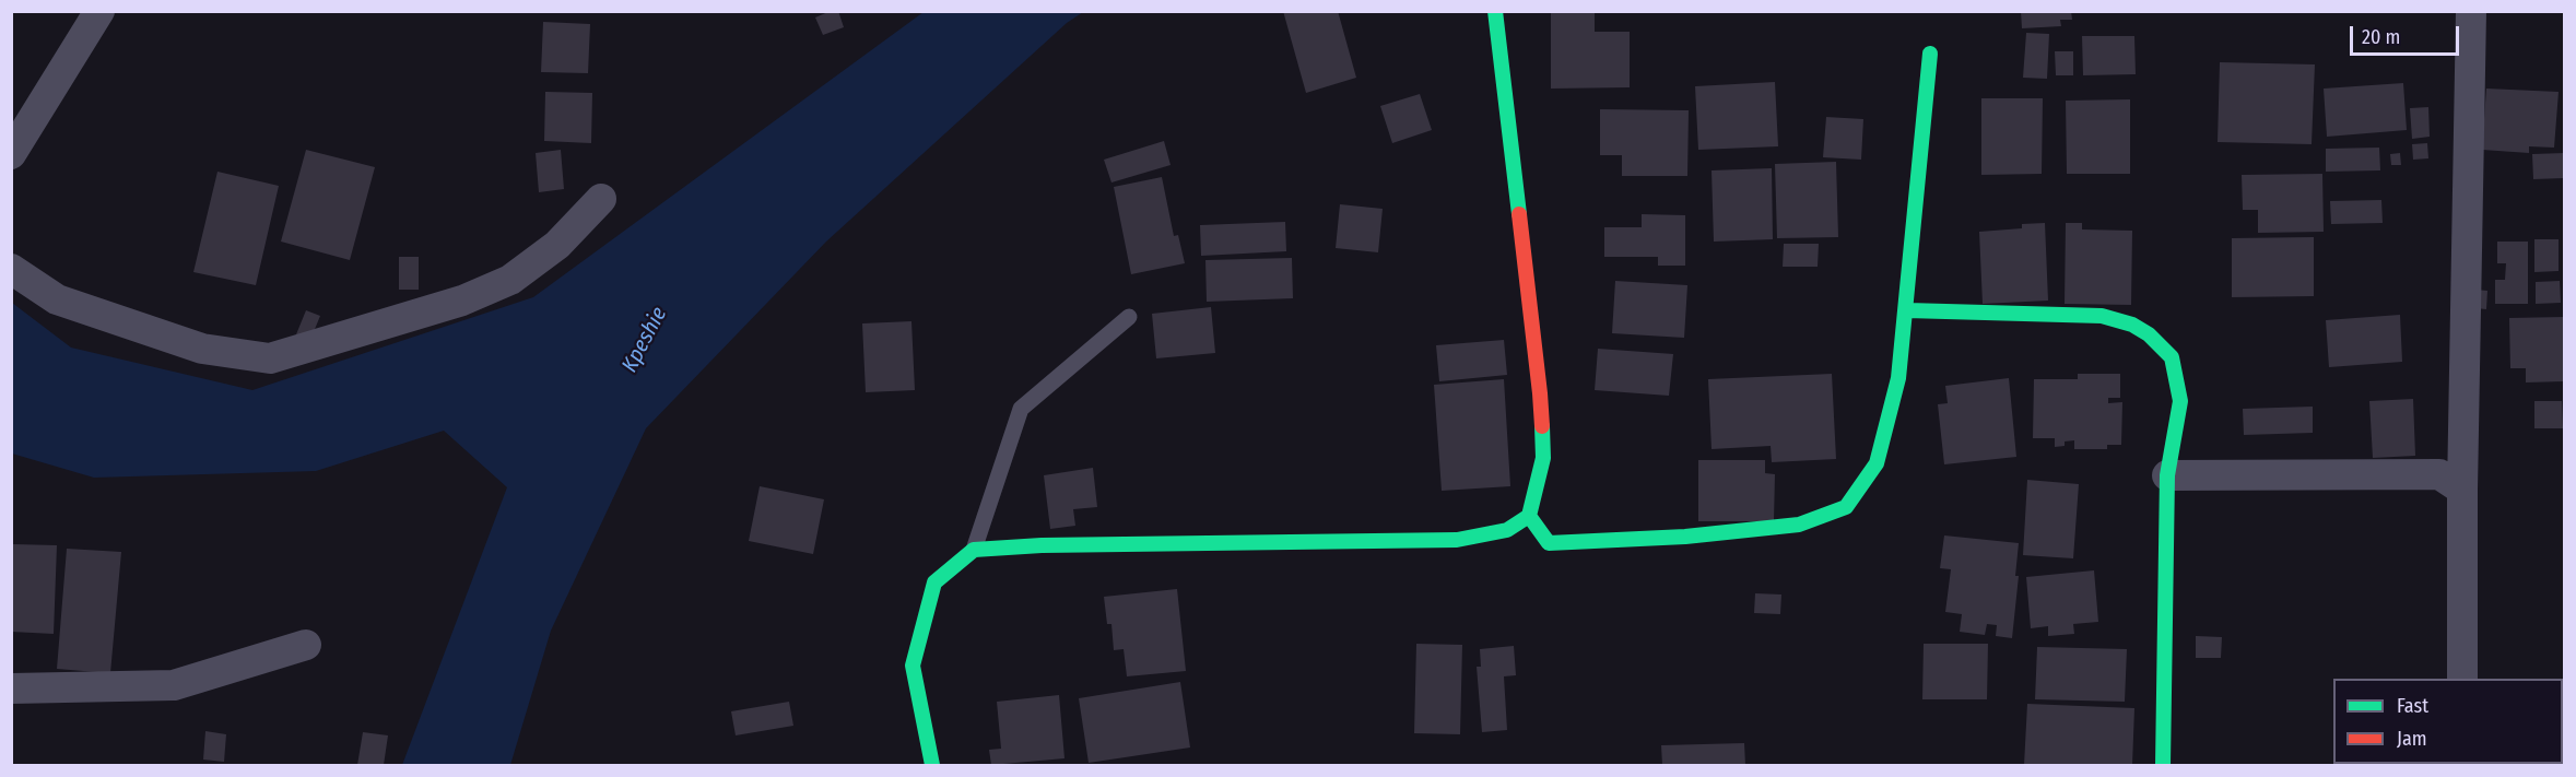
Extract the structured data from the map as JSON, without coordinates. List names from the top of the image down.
{
  "water": ["Kpeshie"],
  "legend": ["Fast", "Jam"],
  "scale_bar": "20 m"
}
